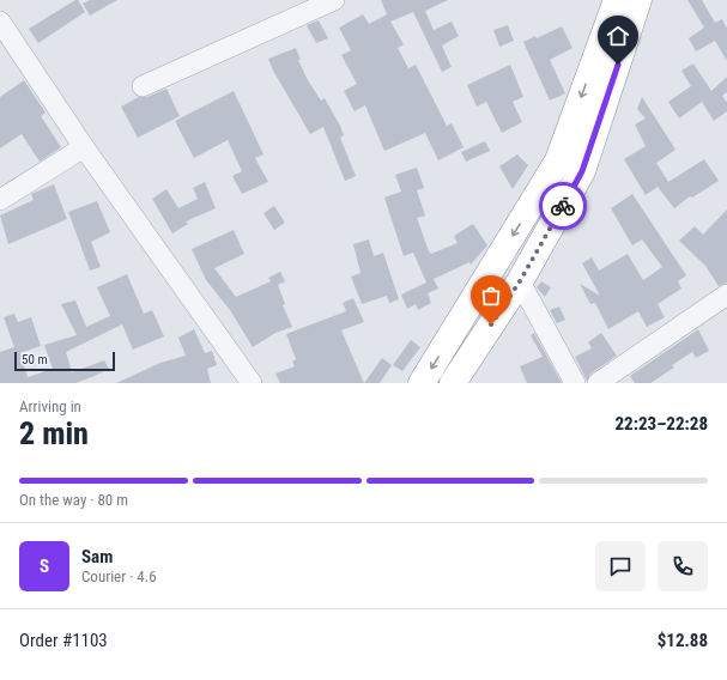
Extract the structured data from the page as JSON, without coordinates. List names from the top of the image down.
{
  "scale_bar": "50 m",
  "page": {
    "scale": "50 m",
    "heading": ["2 min", "Arriving in", "22:23–22:28"],
    "panel": [
      "Sam",
      "Courier · 4.6",
      "Order #1103",
      "$12.88"
    ],
    "bar": "On the way · 80 m",
    "round": "S"
  }
}
